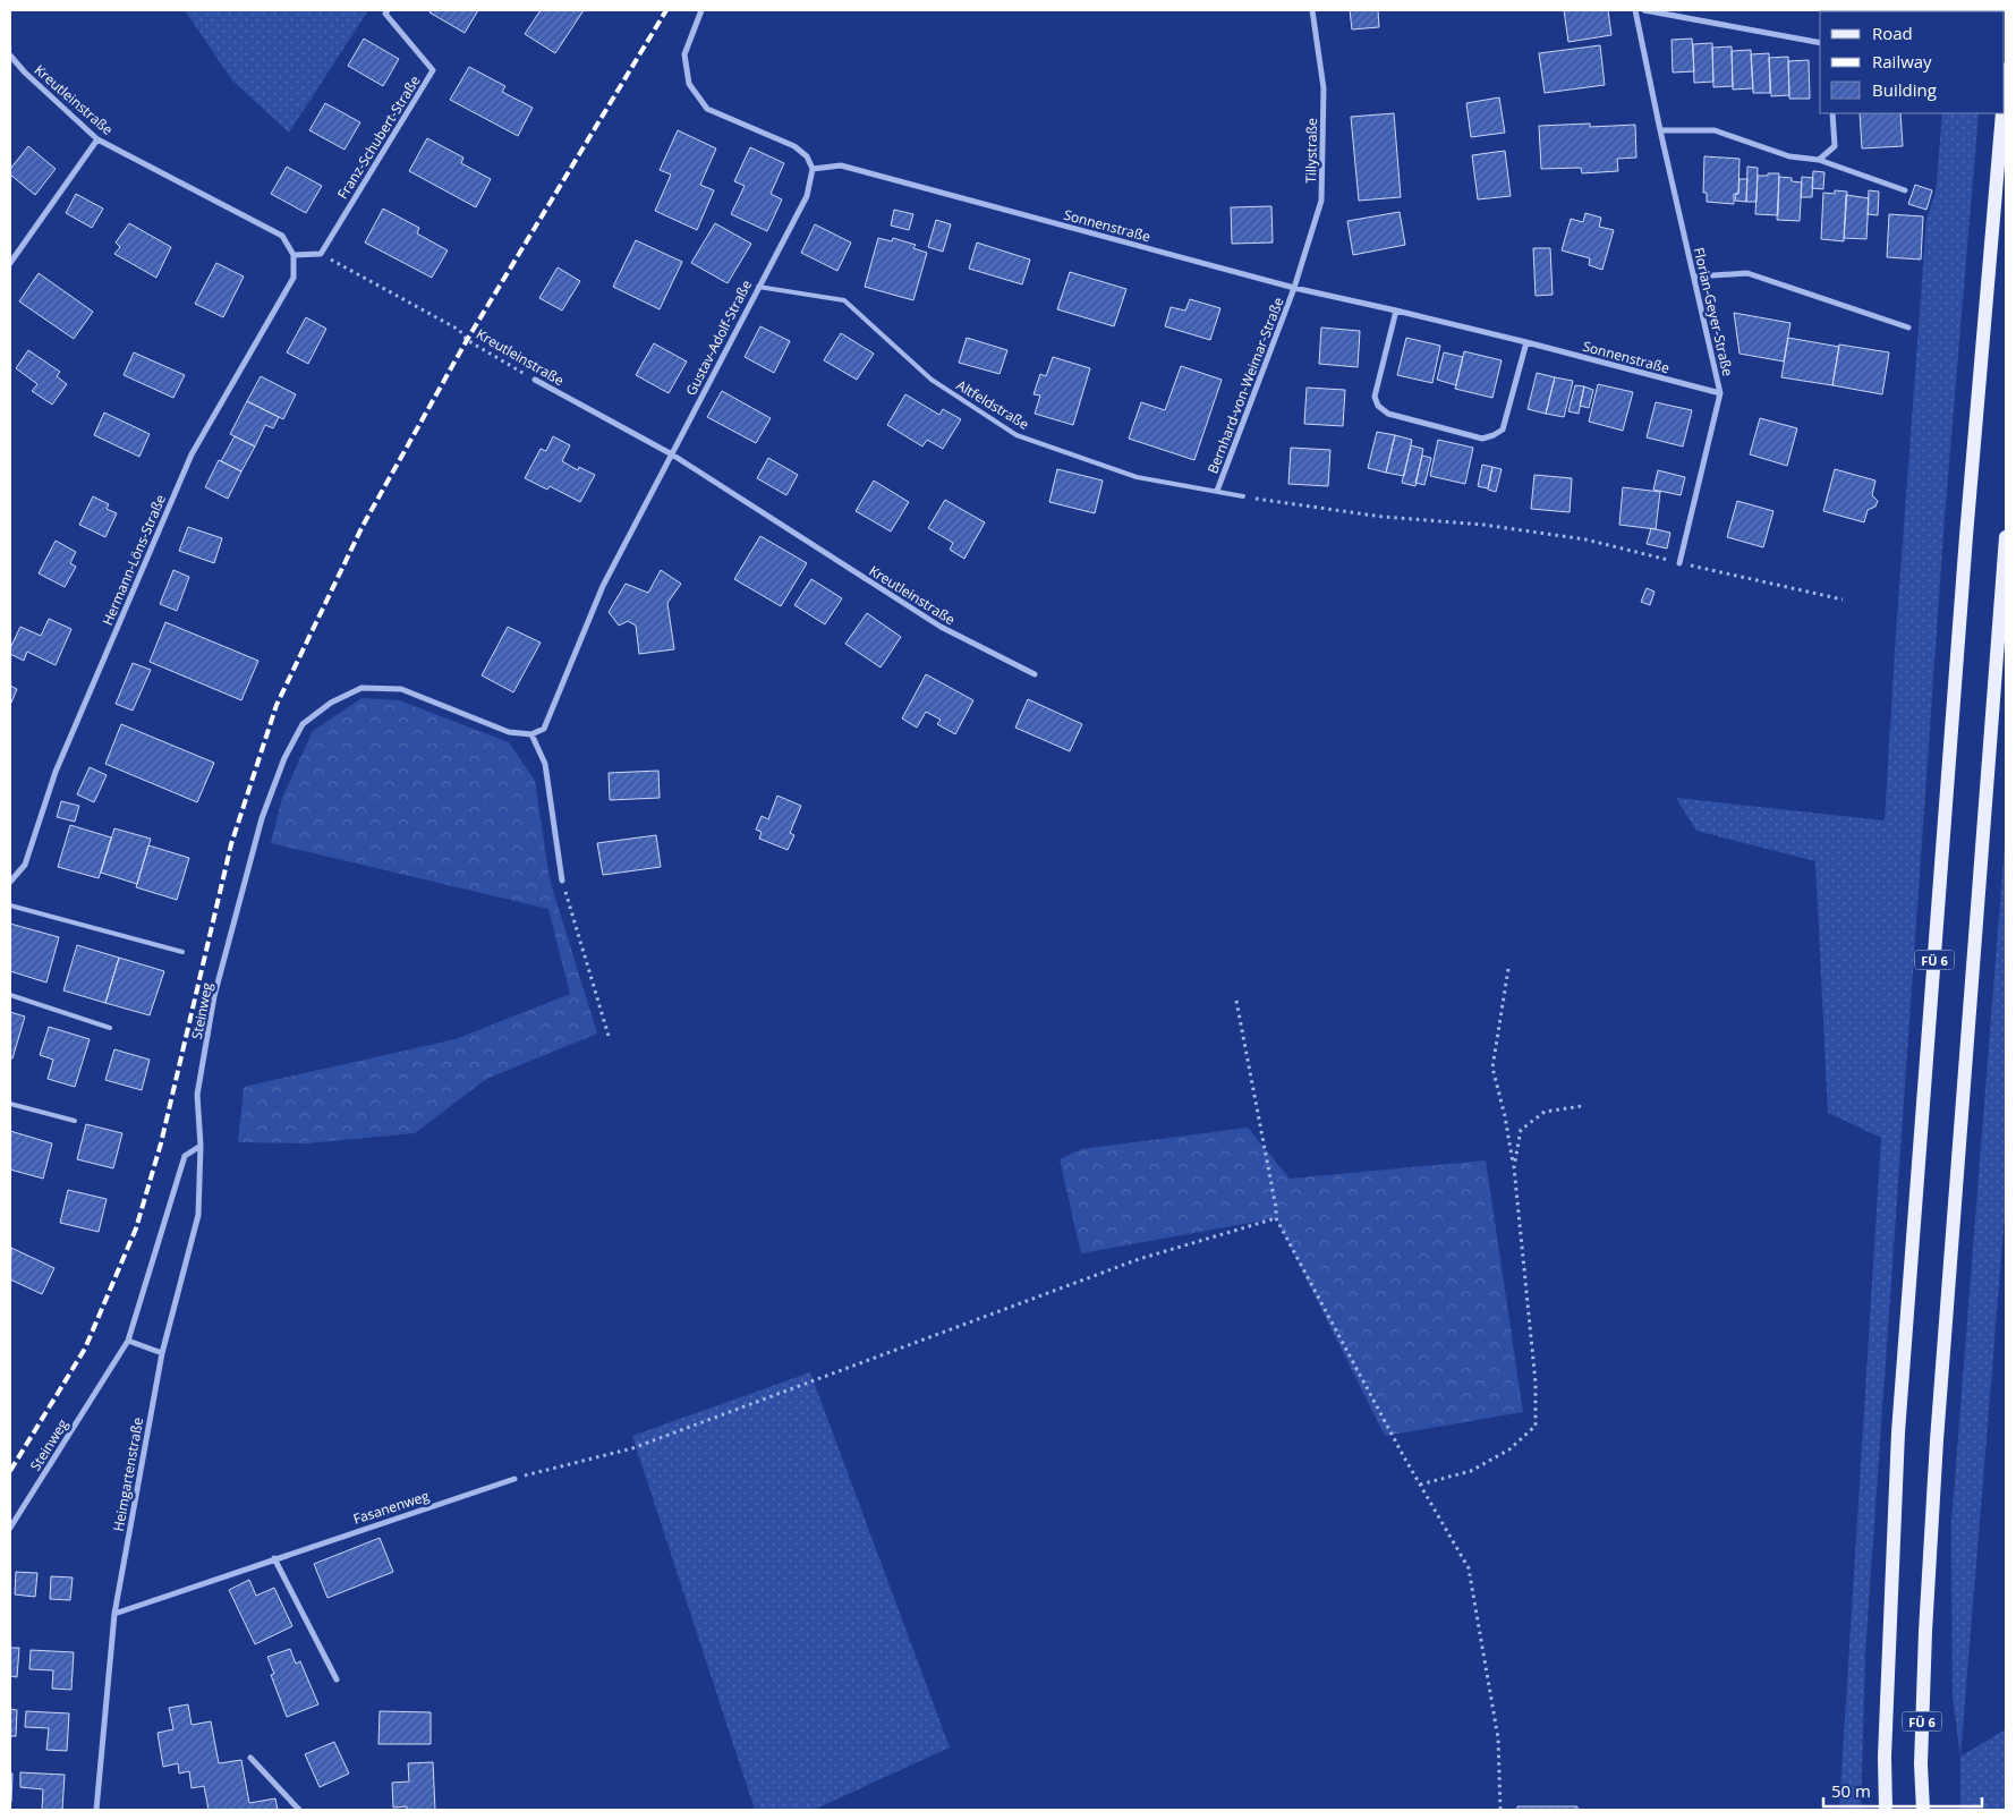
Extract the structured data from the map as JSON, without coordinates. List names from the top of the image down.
{
  "streets": {
    "main road": ["FÜ 6"],
    "street": [
      "Kreutleinstraße",
      "Franz-Schubert-Straße",
      "Tillystraße",
      "Sonnenstraße",
      "Florian-Geyer-Straße",
      "Gustav-Adolf-Straße",
      "Bernhard-von-Weimar-Straße",
      "Hermann-Löns-Straße",
      "Steinweg",
      "Heimgartenstraße",
      "Fasanenweg"
    ],
    "lane": ["Altfeldstraße"]
  },
  "crossings": [
    ["Kreutleinstraße", "Franz-Schubert-Straße"],
    ["Kreutleinstraße", "Gustav-Adolf-Straße"],
    ["Kreutleinstraße", "Hermann-Löns-Straße"],
    ["Tillystraße", "Sonnenstraße"],
    ["Tillystraße", "Bernhard-von-Weimar-Straße"],
    ["Sonnenstraße", "Florian-Geyer-Straße"],
    ["Sonnenstraße", "Gustav-Adolf-Straße"],
    ["Sonnenstraße", "Bernhard-von-Weimar-Straße"],
    ["Gustav-Adolf-Straße", "Altfeldstraße"],
    ["Gustav-Adolf-Straße", "Steinweg"],
    ["Bernhard-von-Weimar-Straße", "Altfeldstraße"],
    ["Steinweg", "Heimgartenstraße"],
    ["Heimgartenstraße", "Fasanenweg"]
  ],
  "legend": ["Road", "Railway", "Building"],
  "scale_bar": "50 m"
}
